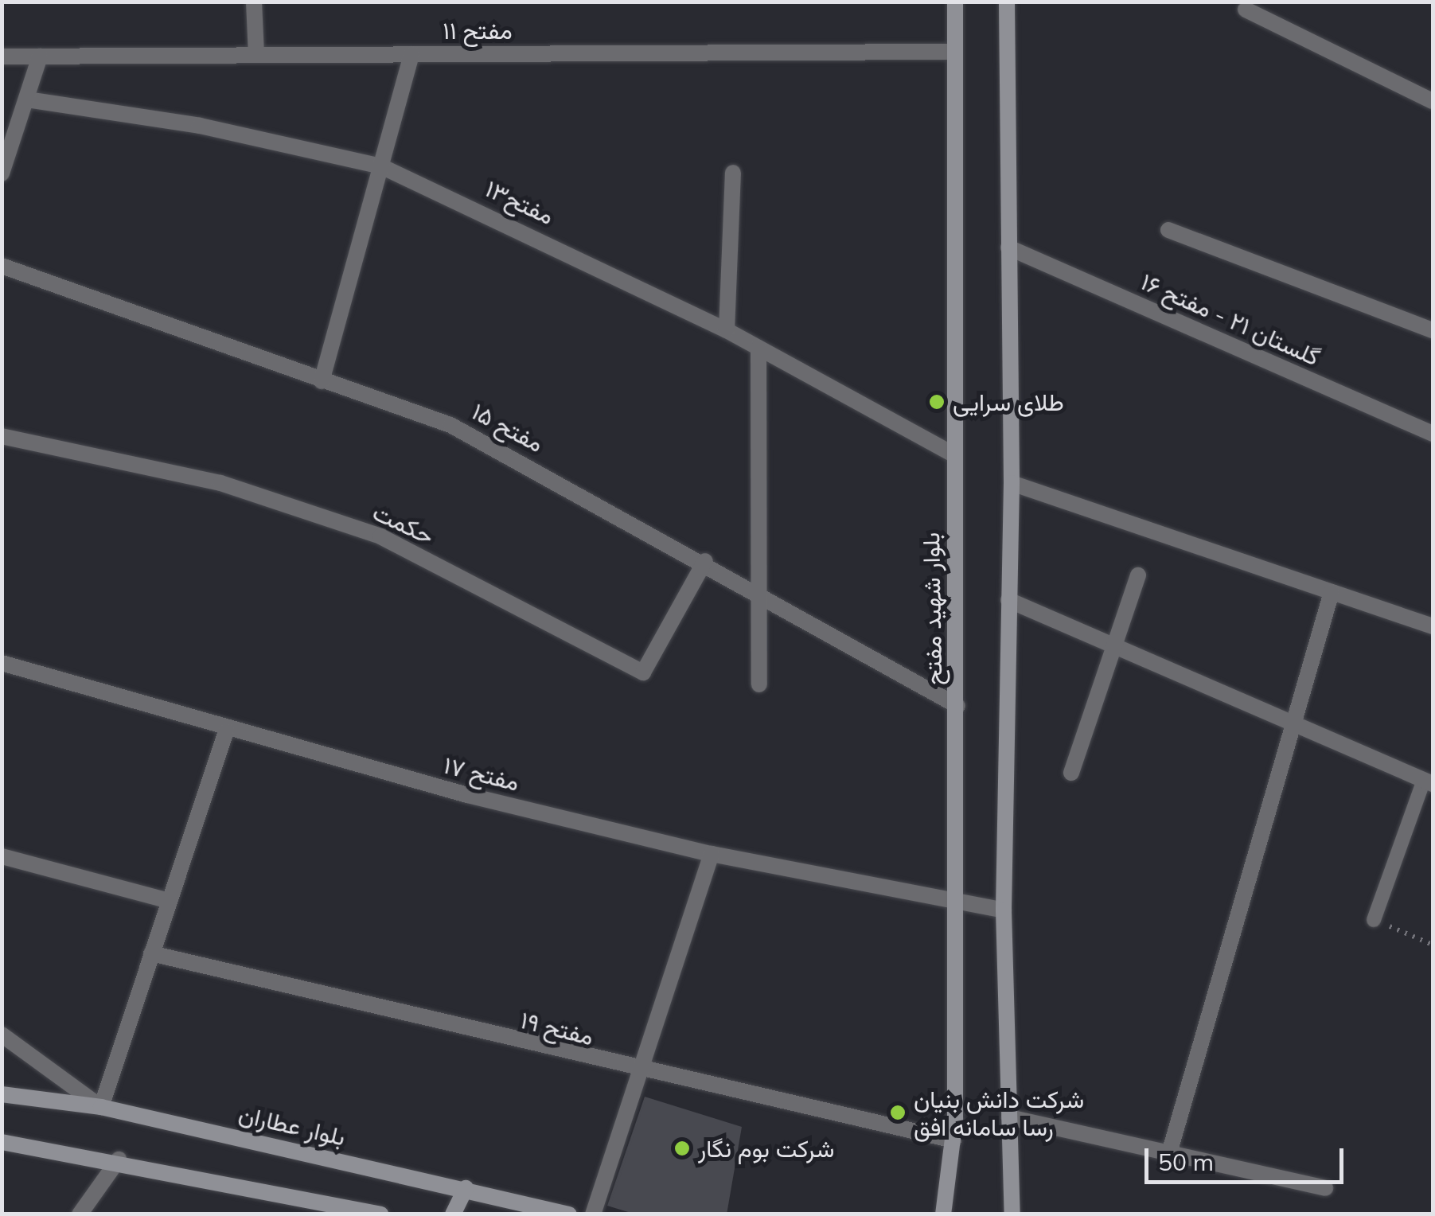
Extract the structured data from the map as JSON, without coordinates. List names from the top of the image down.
{
  "streets": {
    "main road": ["بلوار شهید مفتح", "بلوار عطاران"],
    "street": [
      "مفتح ۱۱",
      "مفتح۱۳",
      "گلستان ۲۱ - مفتح ۱۶",
      "مفتح ۱۵",
      "حکمت",
      "مفتح ۱۷",
      "مفتح ۱۹"
    ]
  },
  "crossings": [
    ["مفتح ۱۱", "بلوار شهید مفتح"],
    ["مفتح۱۳", "بلوار شهید مفتح"],
    ["مفتح ۱۵", "حکمت"],
    ["مفتح ۱۵", "بلوار شهید مفتح"],
    ["بلوار شهید مفتح", "مفتح ۱۷"],
    ["بلوار شهید مفتح", "مفتح ۱۹"]
  ],
  "places": ["طلای سرایی", "شرکت دانش بنیان رسا سامانه افق", "شرکت بوم نگار"],
  "scale_bar": "50 m"
}
